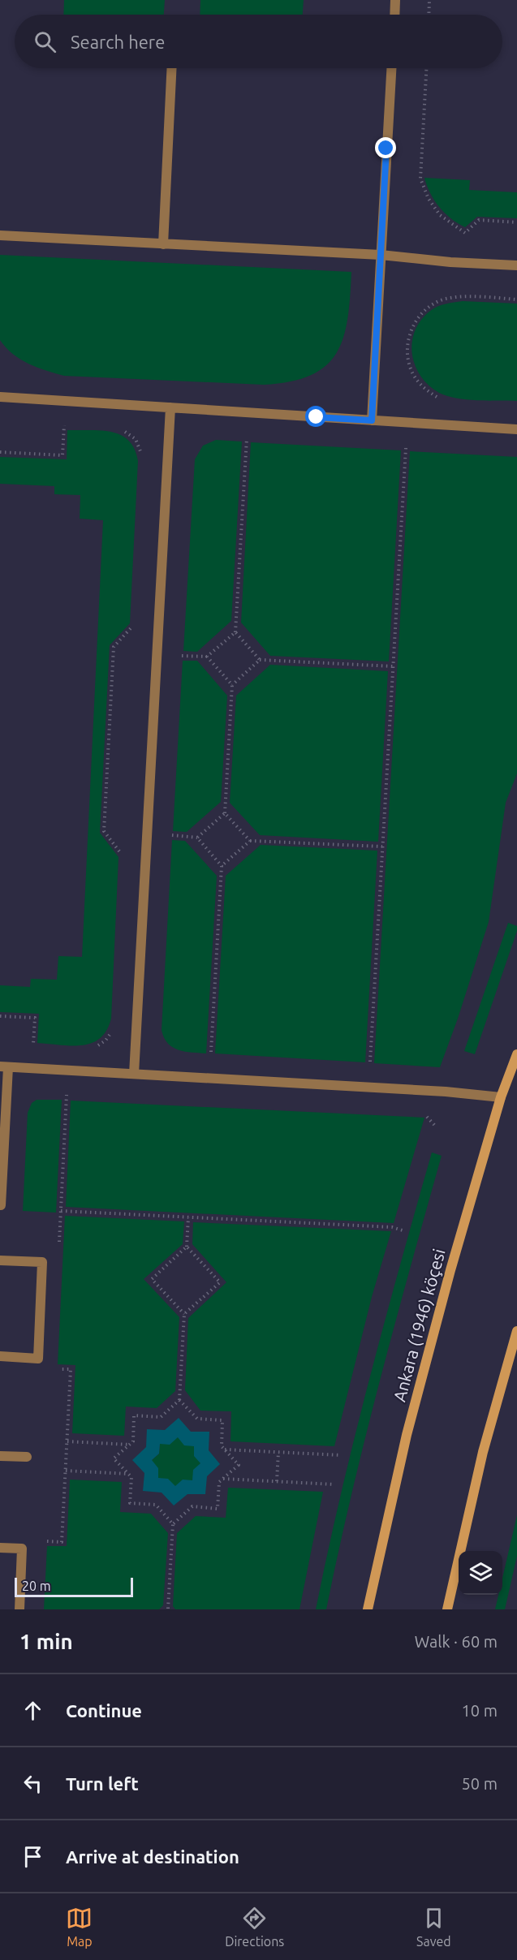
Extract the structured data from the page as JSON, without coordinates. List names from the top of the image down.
{
  "streets": {
    "main road": ["Ankara (1946) köçesi"]
  },
  "scale_bar": "20 m",
  "page": {
    "search": "Search here",
    "scale": "20 m",
    "heading": ["1 min", "Walk · 60 m"],
    "list": [
      ["Continue", "10 m"],
      ["Turn left", "50 m"],
      "Arrive at destination"
    ],
    "nav": ["Map", "Directions", "Saved"]
  }
}
